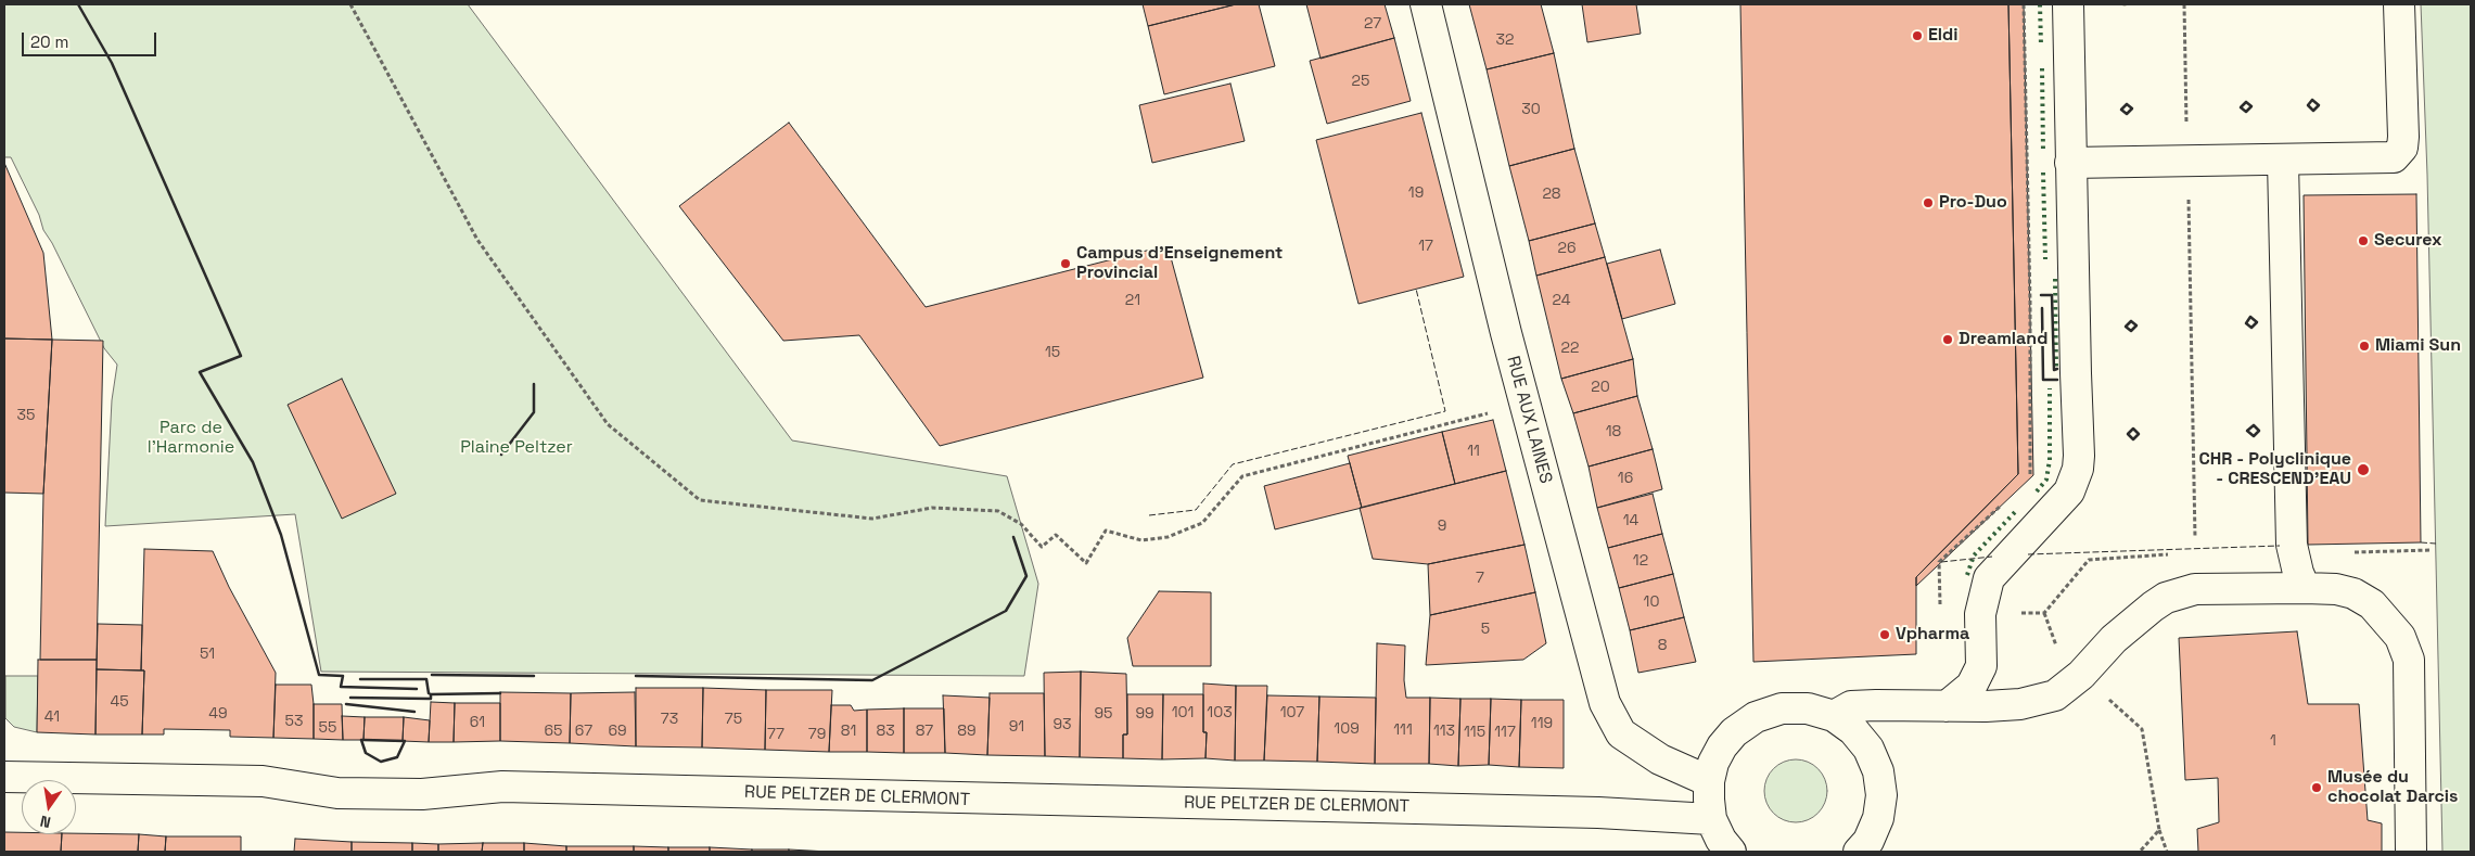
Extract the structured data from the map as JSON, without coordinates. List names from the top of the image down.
{
  "streets": {
    "street": ["RUE AUX LAINES", "RUE PELTZER DE CLERMONT"]
  },
  "parks": ["Parc de l'Harmonie", "Plaine Peltzer"],
  "places": [
    "Eldi",
    "Pro-Duo",
    "Securex",
    "Campus d'Enseignement Provincial",
    "Dreamland",
    "Miami Sun",
    "CHR - Polyclinique - CRESCEND'EAU",
    "Vpharma",
    "Musée du chocolat Darcis"
  ],
  "house_numbers": [
    "27",
    "32",
    "25",
    "30",
    "19",
    "28",
    "17",
    "26",
    "21",
    "24",
    "22",
    "15",
    "20",
    "35",
    "18",
    "11",
    "16",
    "14",
    "9",
    "12",
    "7",
    "10",
    "5",
    "8",
    "51",
    "45",
    "101",
    "103",
    "107",
    "49",
    "95",
    "99",
    "41",
    "73",
    "75",
    "53",
    "61",
    "119",
    "93",
    "91",
    "55",
    "109",
    "111",
    "65",
    "67",
    "69",
    "81",
    "83",
    "87",
    "89",
    "113",
    "115",
    "117",
    "77",
    "79",
    "1"
  ],
  "scale_bar": "20 m",
  "north": "bottom"
}
